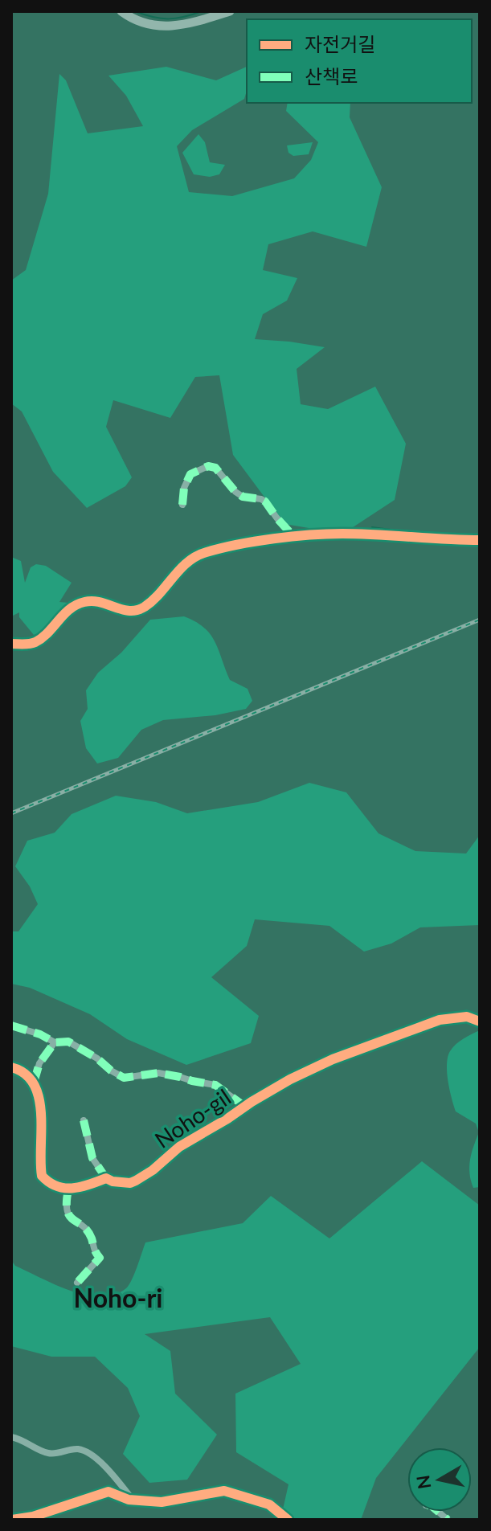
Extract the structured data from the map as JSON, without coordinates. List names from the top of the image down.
{
  "streets": {
    "street": ["Noho-gil"]
  },
  "districts": ["Noho-ri"],
  "legend": ["자전거길", "산책로"],
  "north": "left"
}
